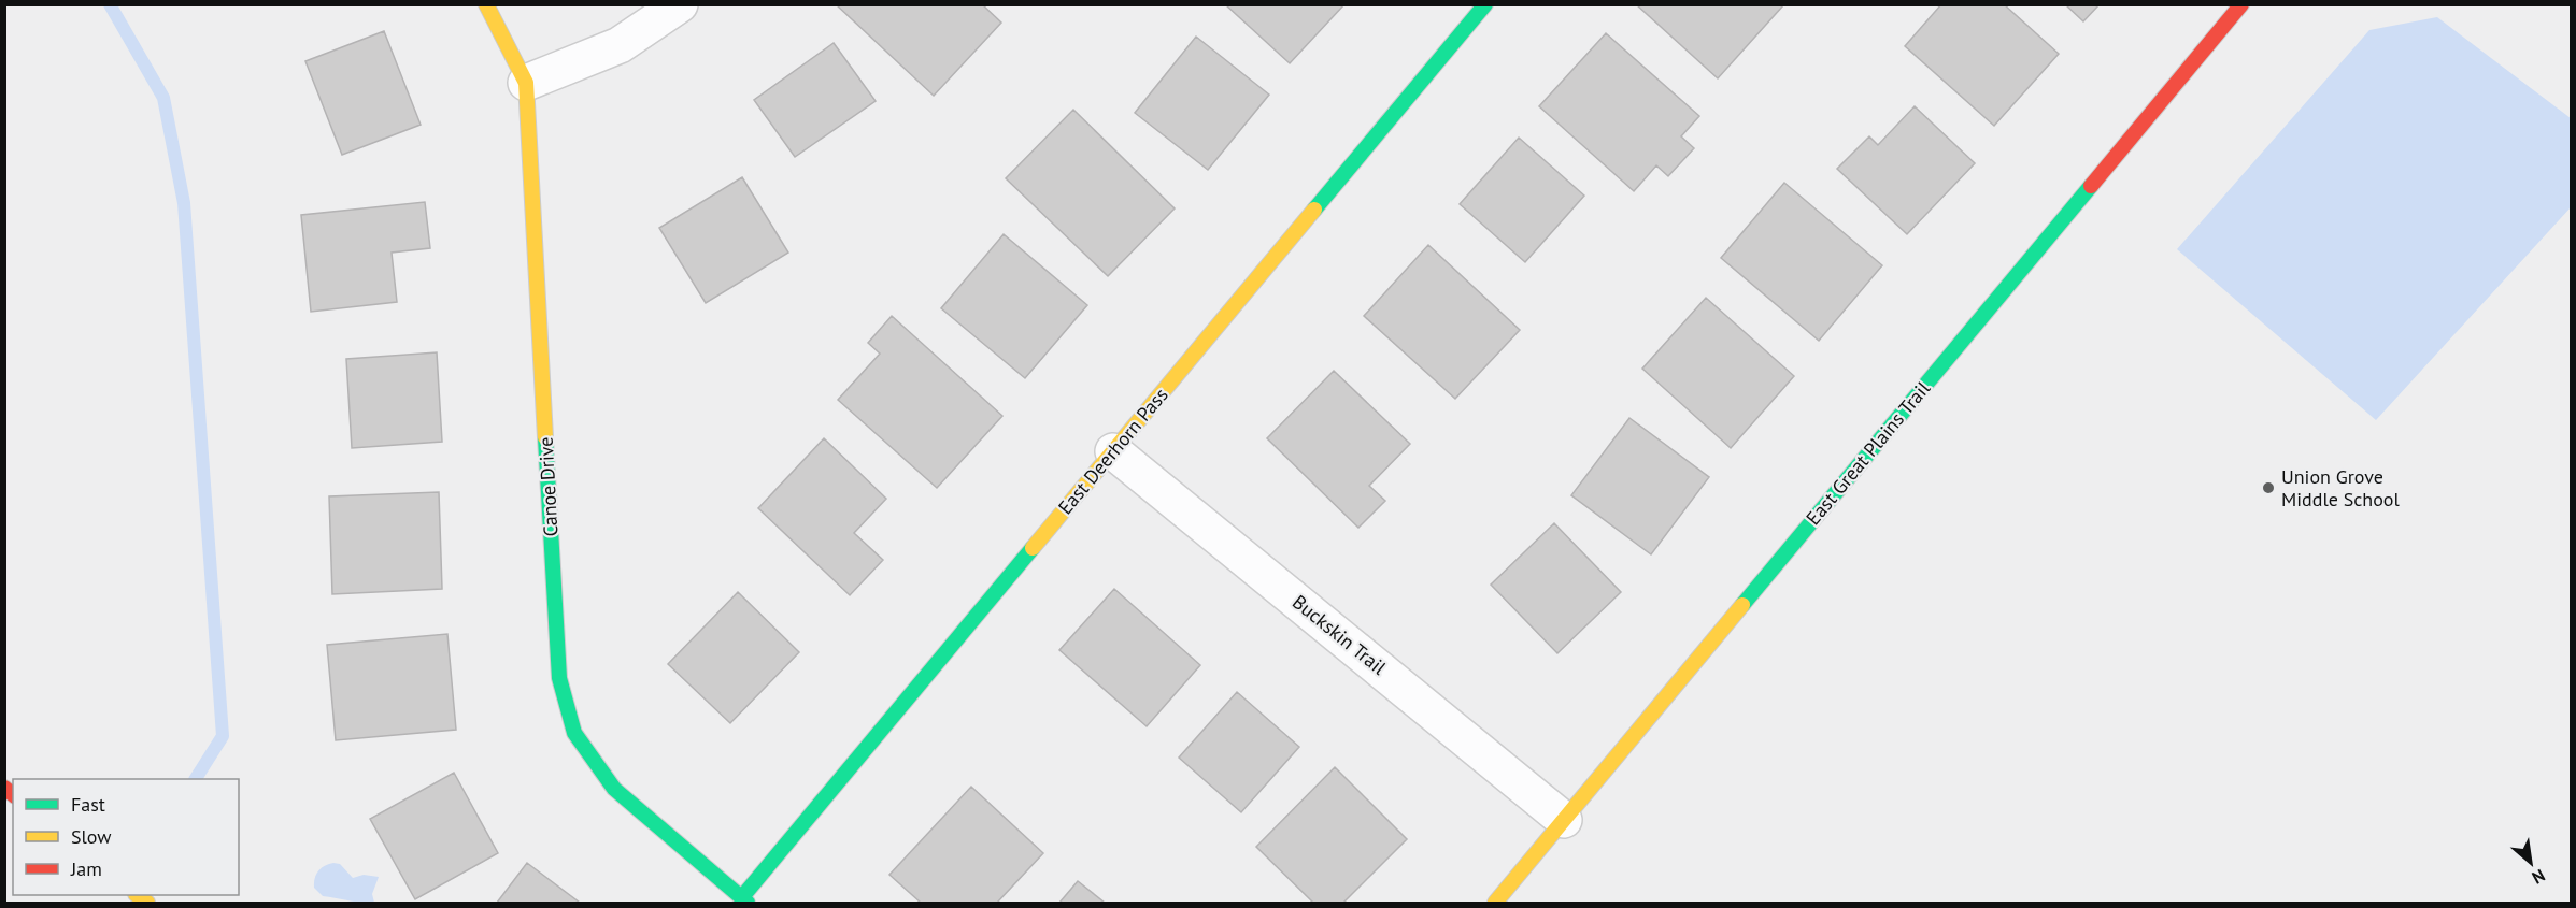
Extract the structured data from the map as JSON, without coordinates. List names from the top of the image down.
{
  "streets": {
    "street": [
      "East Deerhorn Pass",
      "East Great Plains Trail",
      "Canoe Drive",
      "Buckskin Trail"
    ]
  },
  "crossings": [
    ["East Deerhorn Pass", "Canoe Drive"],
    ["East Deerhorn Pass", "Buckskin Trail"],
    ["East Great Plains Trail", "Buckskin Trail"]
  ],
  "places": ["Union Grove Middle School"],
  "legend": ["Fast", "Slow", "Jam"],
  "north": "bottom right"
}
